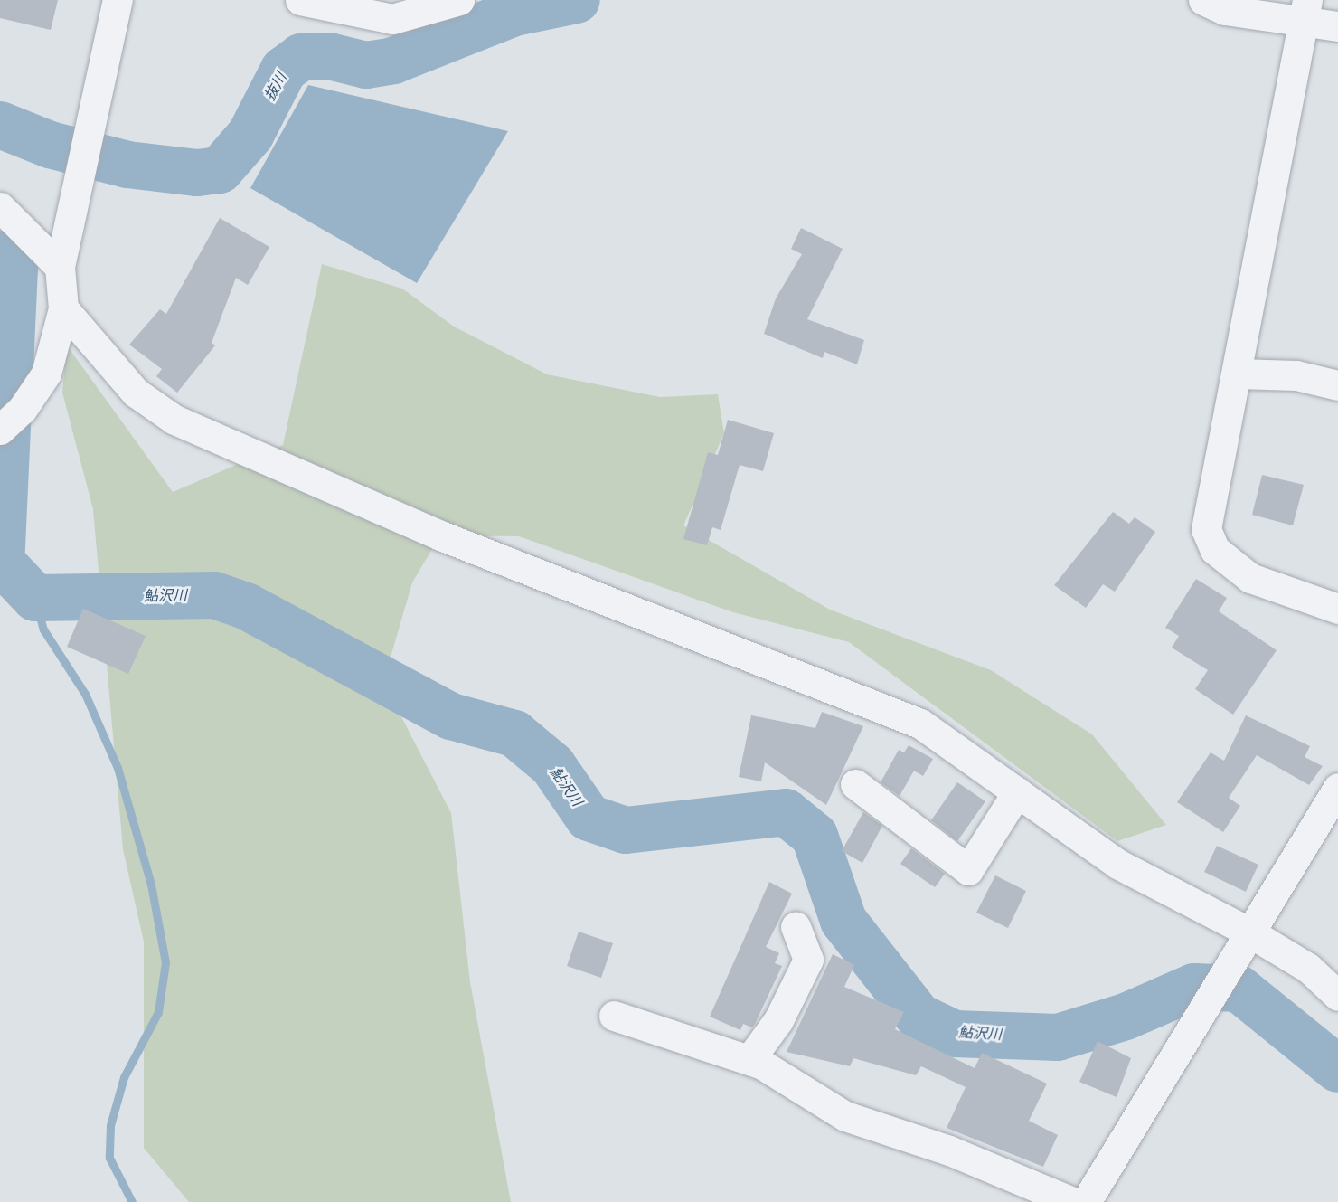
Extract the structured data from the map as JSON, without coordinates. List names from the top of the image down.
{
  "water": ["抜川", "鮎沢川"]
}
